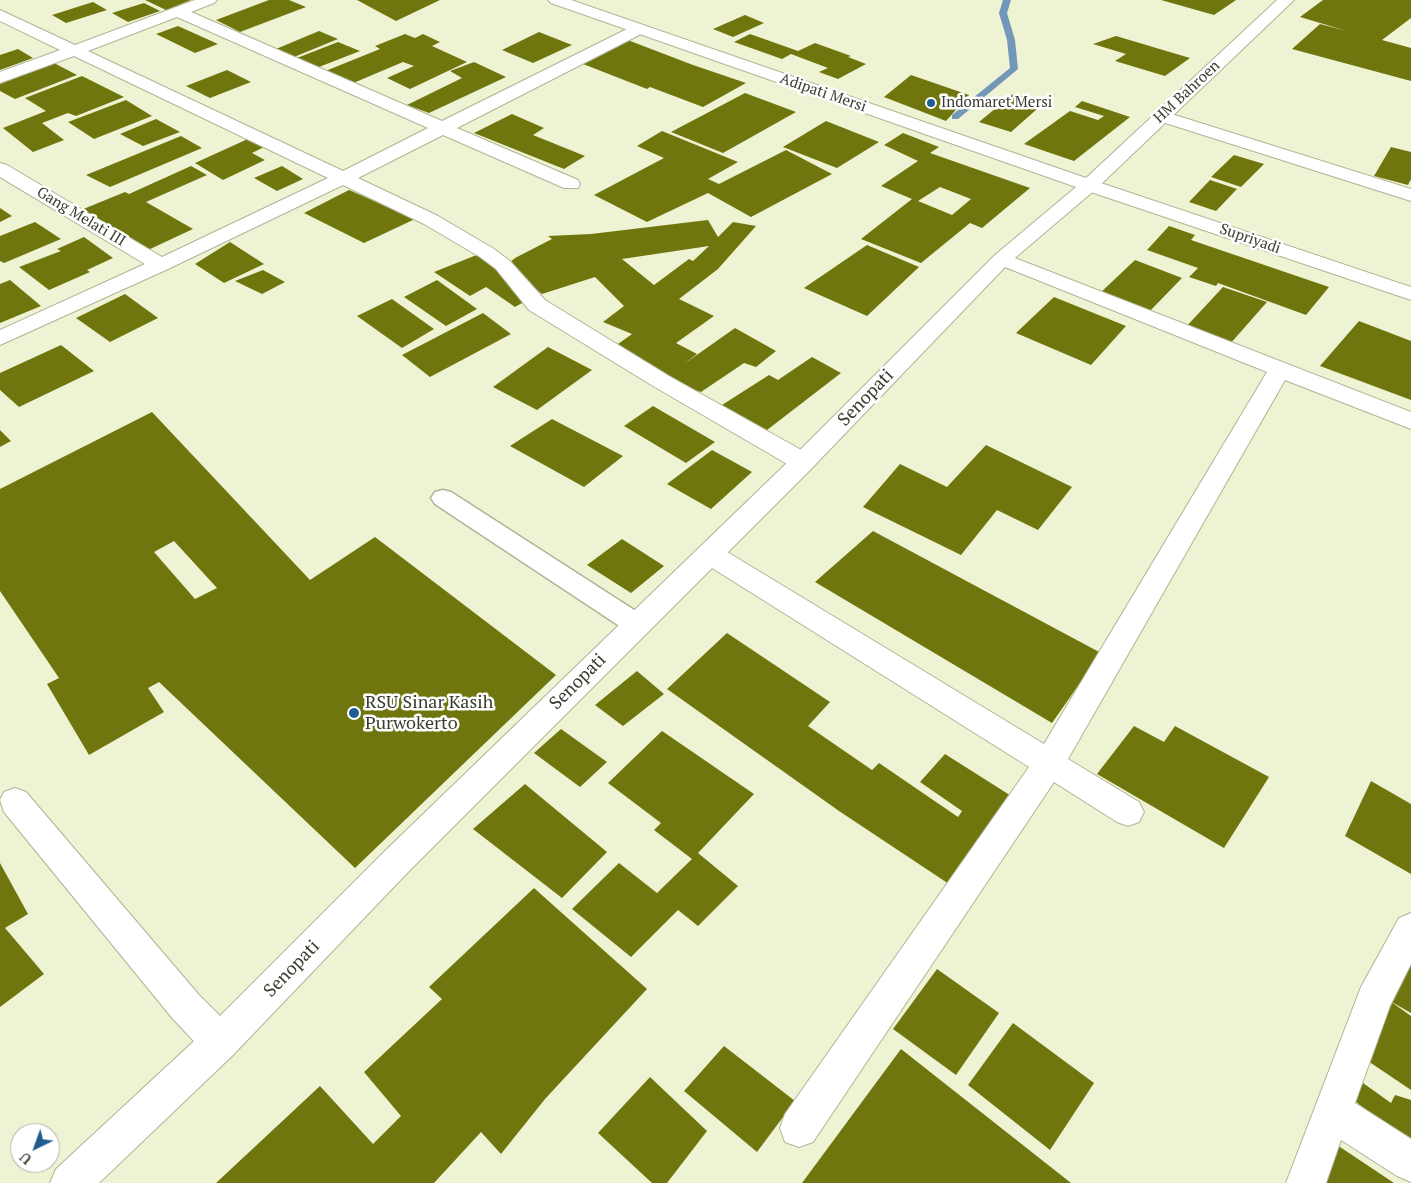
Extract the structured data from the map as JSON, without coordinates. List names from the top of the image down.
{
  "streets": {
    "street": [
      "HM Bahroen",
      "Adipati Mersi",
      "Gang Melati III",
      "Supriyadi",
      "Senopati"
    ]
  },
  "crossings": [
    ["HM Bahroen", "Adipati Mersi"],
    ["HM Bahroen", "Supriyadi"],
    ["HM Bahroen", "Senopati"],
    ["Adipati Mersi", "Supriyadi"],
    ["Adipati Mersi", "Senopati"],
    ["Supriyadi", "Senopati"]
  ],
  "places": ["Indomaret Mersi", "RSU Sinar Kasih Purwokerto"],
  "north": "bottom left"
}
